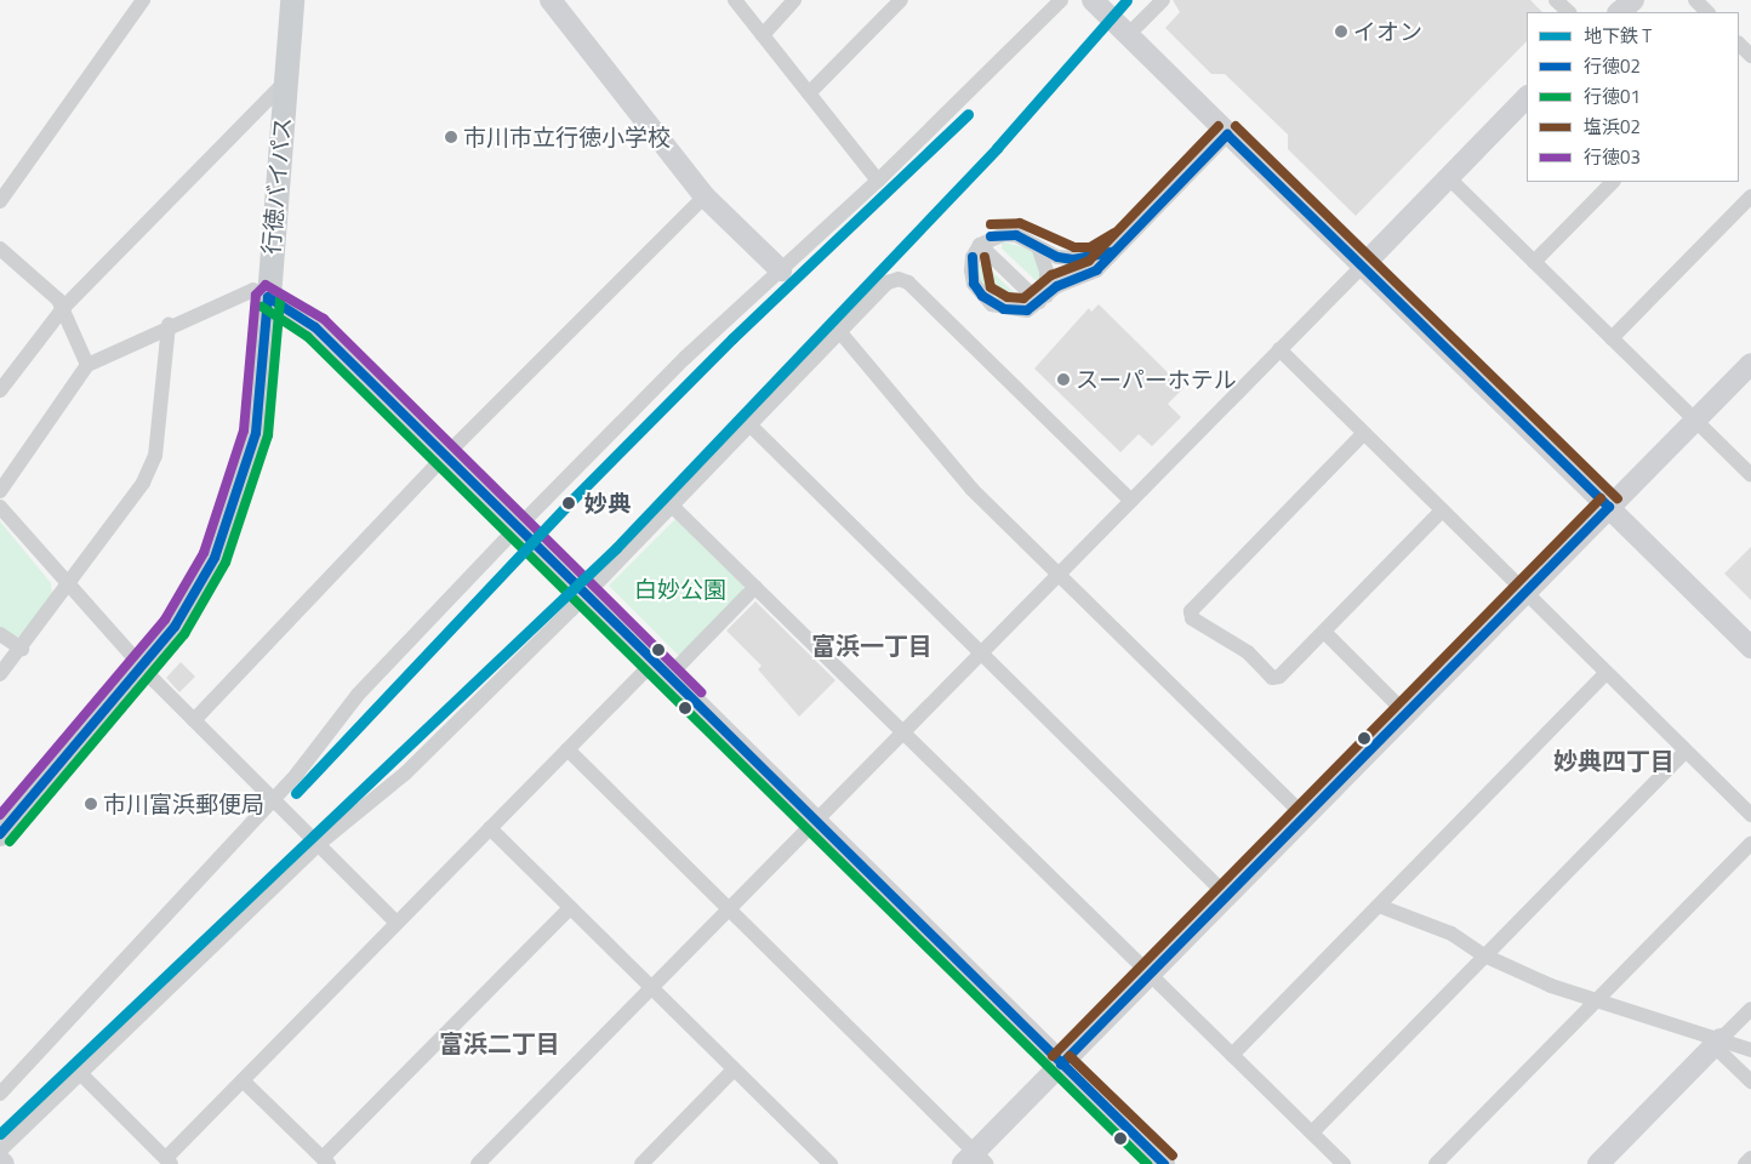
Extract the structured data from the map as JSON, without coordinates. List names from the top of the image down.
{
  "streets": {
    "main road": ["行徳バイパス"]
  },
  "districts": ["富浜一丁目", "妙典四丁目", "富浜二丁目"],
  "parks": ["白妙公園"],
  "places": [
    "イオン",
    "市川市立行徳小学校",
    "スーパーホテル",
    "妙典",
    "市川富浜郵便局"
  ],
  "lines": [
    "metro line T",
    "transit line 塩浜02",
    "transit line 行徳02",
    "transit line 行徳03",
    "transit line 行徳01"
  ],
  "legend": [
    "地下鉄 T",
    "行徳02",
    "行徳01",
    "塩浜02",
    "行徳03"
  ]
}
